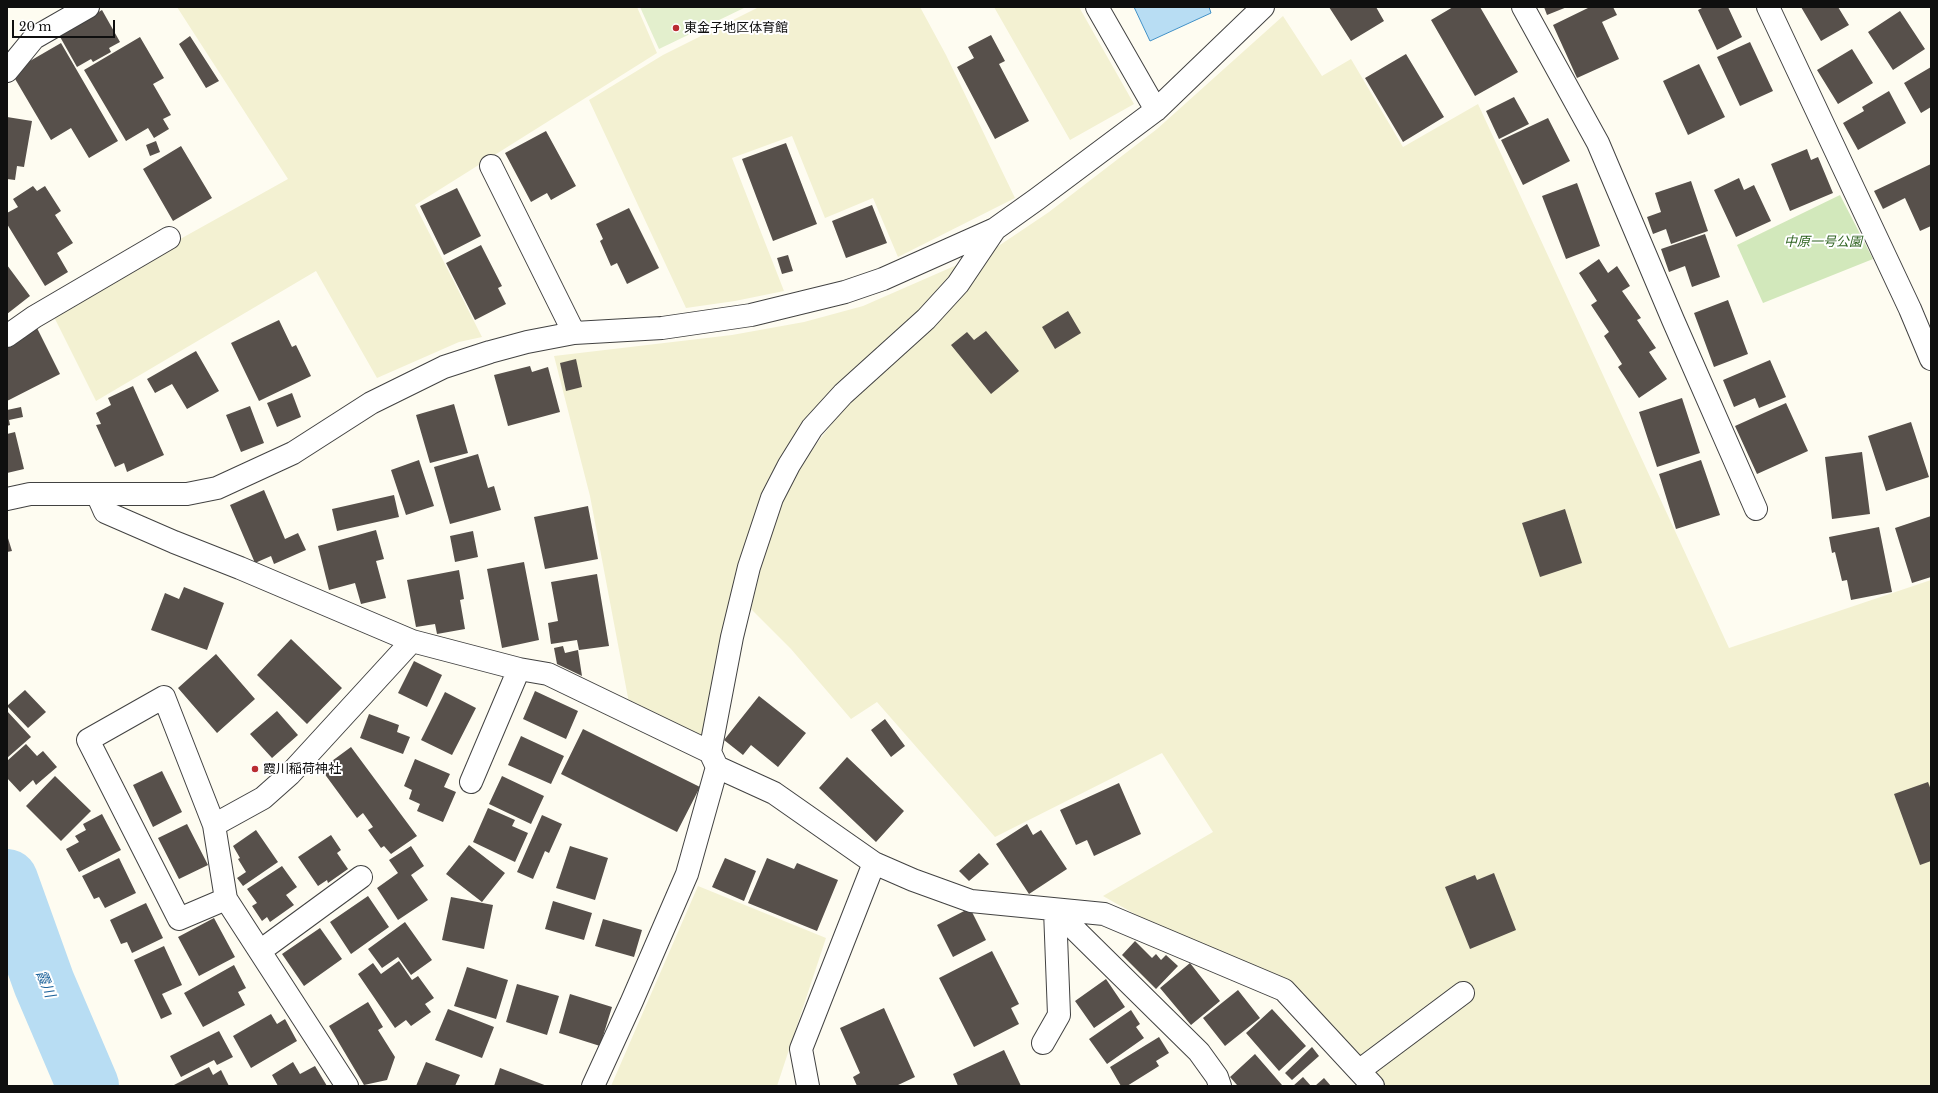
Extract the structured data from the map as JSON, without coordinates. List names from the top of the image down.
{
  "water": ["霞川"],
  "parks": ["中原一号公園"],
  "places": ["東金子地区体育館", "霞川稲荷神社"],
  "scale_bar": "20 m"
}
